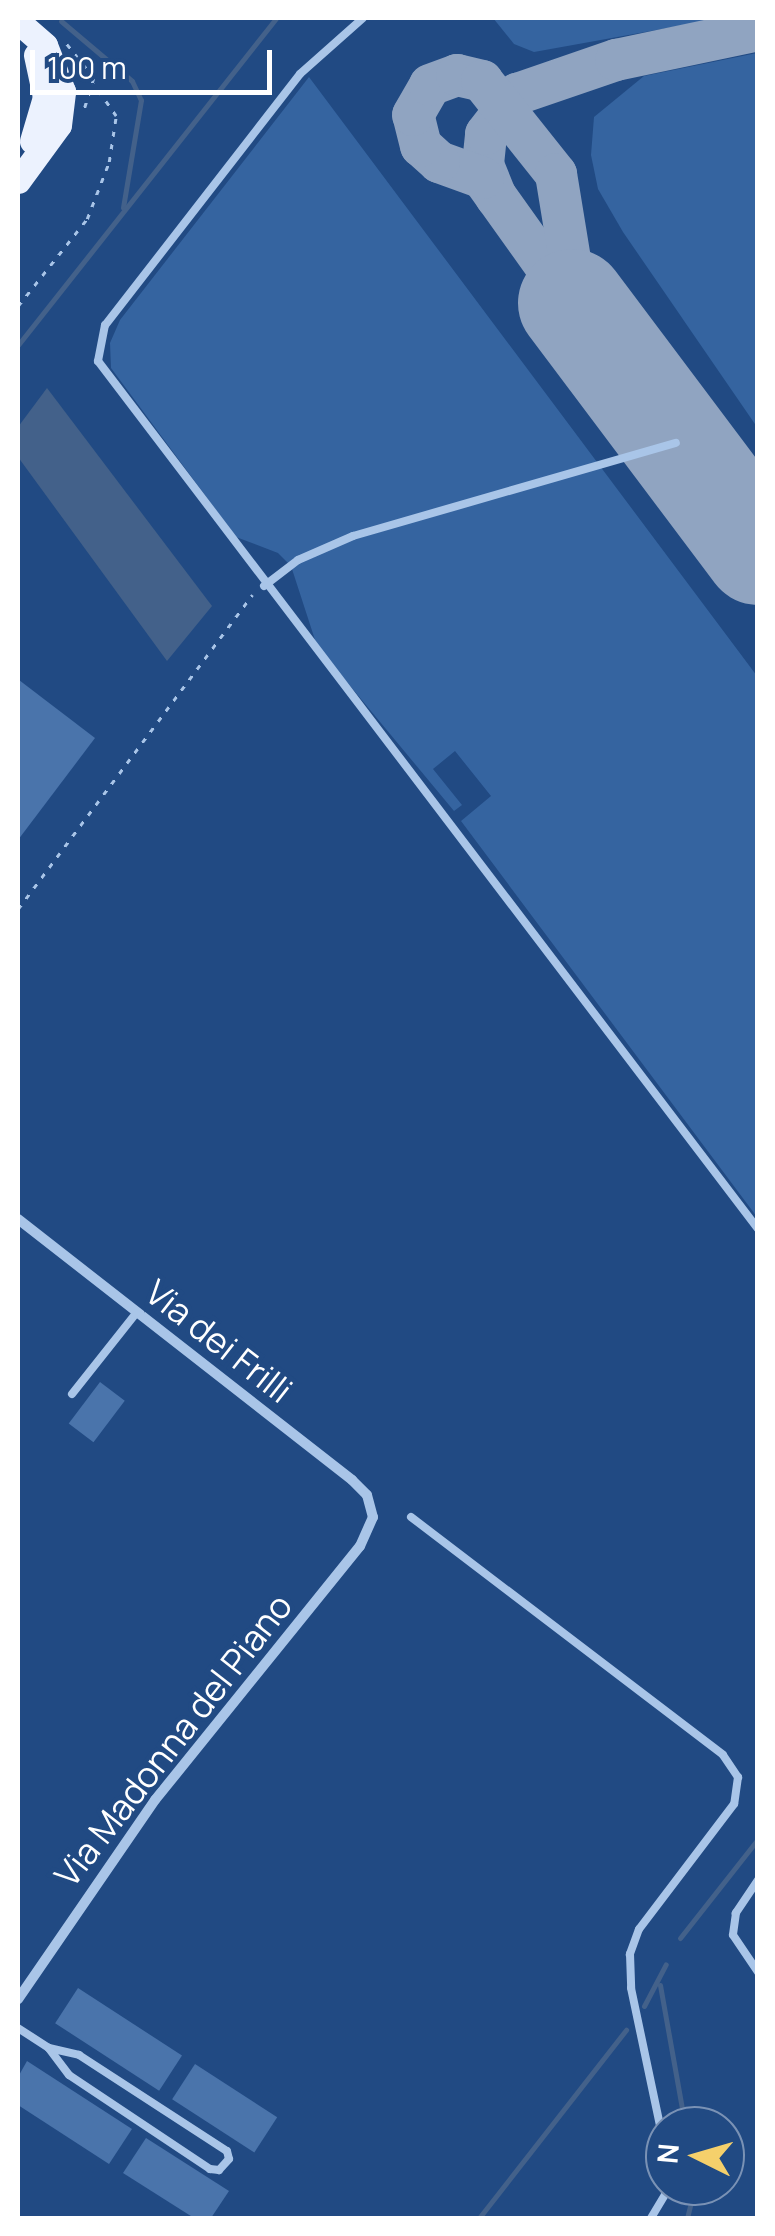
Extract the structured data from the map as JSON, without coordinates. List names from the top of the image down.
{
  "streets": {
    "street": ["Via dei Frilli", "Via Madonna del Piano"]
  },
  "crossings": [
    ["Via dei Frilli", "Via Madonna del Piano"]
  ],
  "scale_bar": "100 m",
  "north": "left"
}
